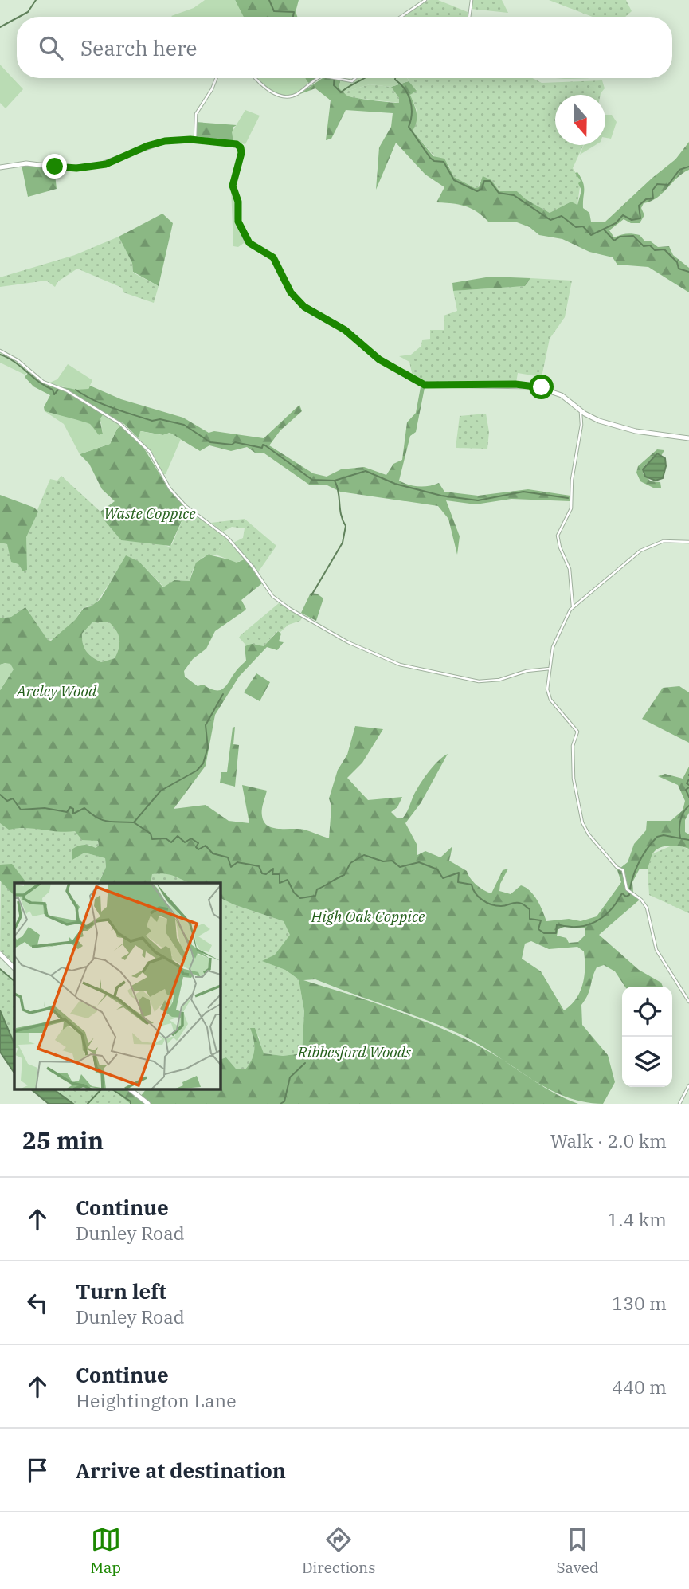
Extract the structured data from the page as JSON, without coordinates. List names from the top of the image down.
{
  "parks": [
    "Waste Coppice",
    "Areley Wood",
    "High Oak Coppice",
    "Ribbesford Woods"
  ],
  "north": "bottom",
  "page": {
    "search": "Search here",
    "heading": ["25 min", "Walk · 2.0 km"],
    "list": [
      ["Continue", "Dunley Road", "1.4 km"],
      ["Turn left", "Dunley Road", "130 m"],
      ["Continue", "Heightington Lane", "440 m"],
      "Arrive at destination"
    ],
    "nav": ["Map", "Directions", "Saved"]
  }
}
